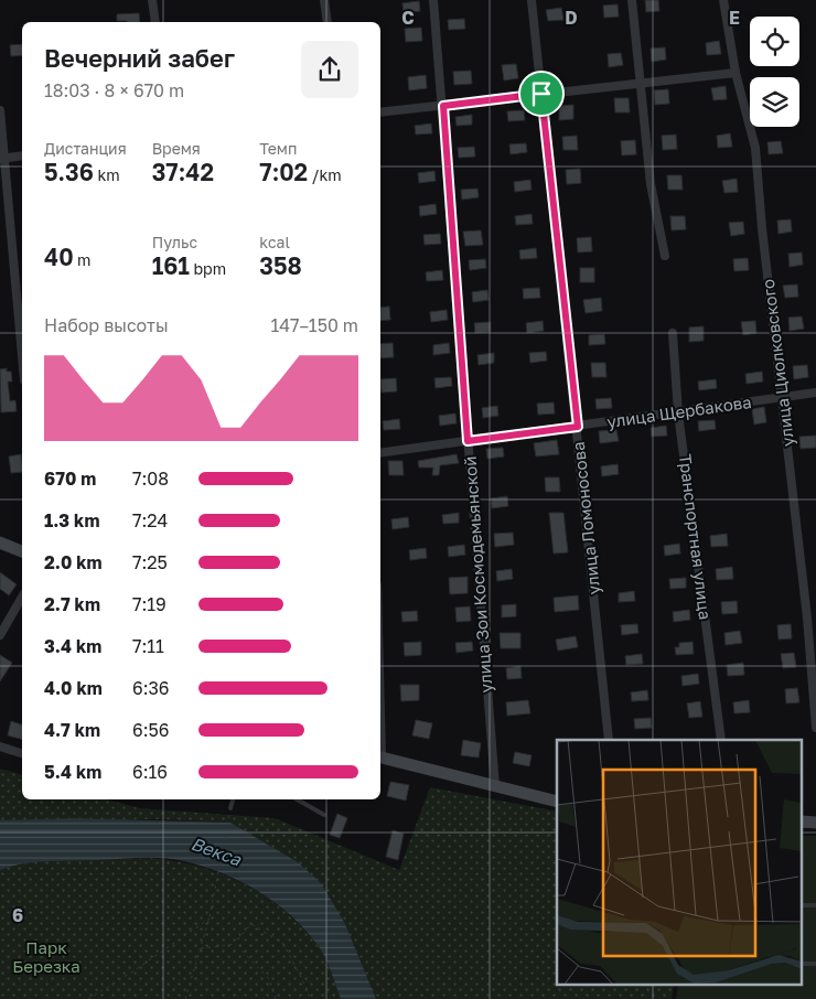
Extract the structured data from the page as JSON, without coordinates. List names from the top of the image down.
{
  "streets": {
    "street": [
      "улица Циолковского",
      "улица Щербакова",
      "улица Ломоносова",
      "Транспортная улица",
      "улица Зои Космодемьянской"
    ]
  },
  "crossings": [
    ["улица Циолковского", "улица Щербакова"],
    ["улица Щербакова", "улица Ломоносова"],
    ["улица Щербакова", "Транспортная улица"],
    ["улица Щербакова", "улица Зои Космодемьянской"]
  ],
  "water": ["Векса"],
  "parks": ["Парк Березка"],
  "page": {
    "heading": ["Вечерний забег", "18:03 · 8 × 670 m"],
    "stats": [
      ["Дистанция", "5.36 km"],
      ["Время", "37:42"],
      ["Темп", "7:02 /km"],
      ["40 m"],
      ["Пульс", "161 bpm"],
      ["kcal", "358"]
    ],
    "chart": ["Набор высоты", "147–150 m"],
    "list": [
      {
        "name": "670 m",
        "note": "7:08"
      },
      {
        "name": "1.3 km",
        "note": "7:24"
      },
      {
        "name": "2.0 km",
        "note": "7:25"
      },
      {
        "name": "2.7 km",
        "note": "7:19"
      },
      {
        "name": "3.4 km",
        "note": "7:11"
      },
      {
        "name": "4.0 km",
        "note": "6:36"
      },
      {
        "name": "4.7 km",
        "note": "6:56"
      },
      {
        "name": "5.4 km",
        "note": "6:16"
      }
    ]
  },
  "grid": {
    "columns": ["C", "D", "E"],
    "rows": ["6"]
  }
}
